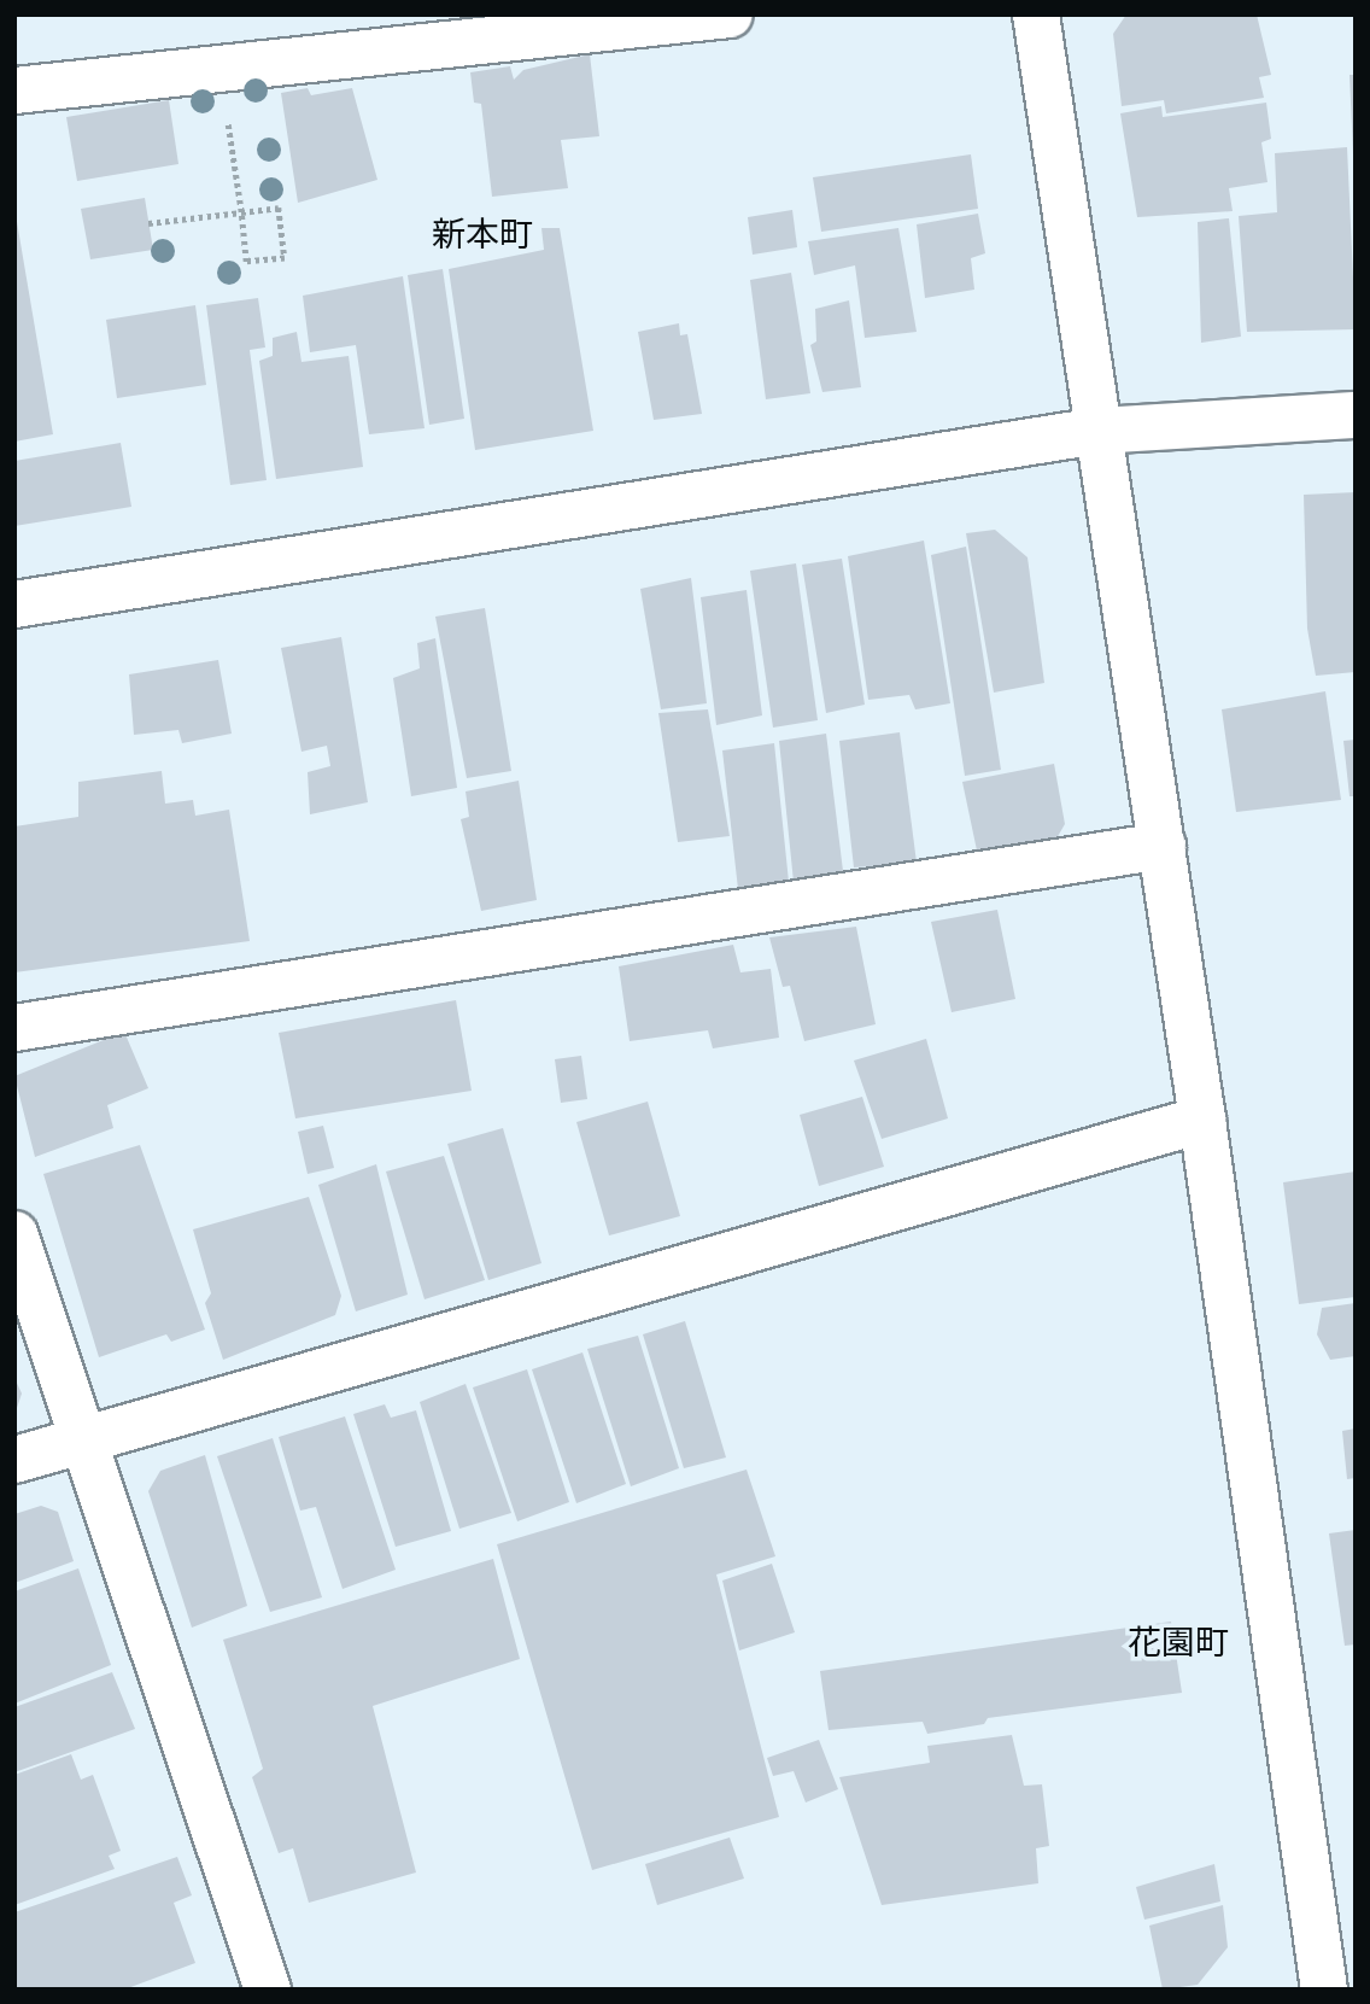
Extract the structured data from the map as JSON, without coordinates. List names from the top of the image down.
{
  "districts": ["新本町", "花園町"]
}
